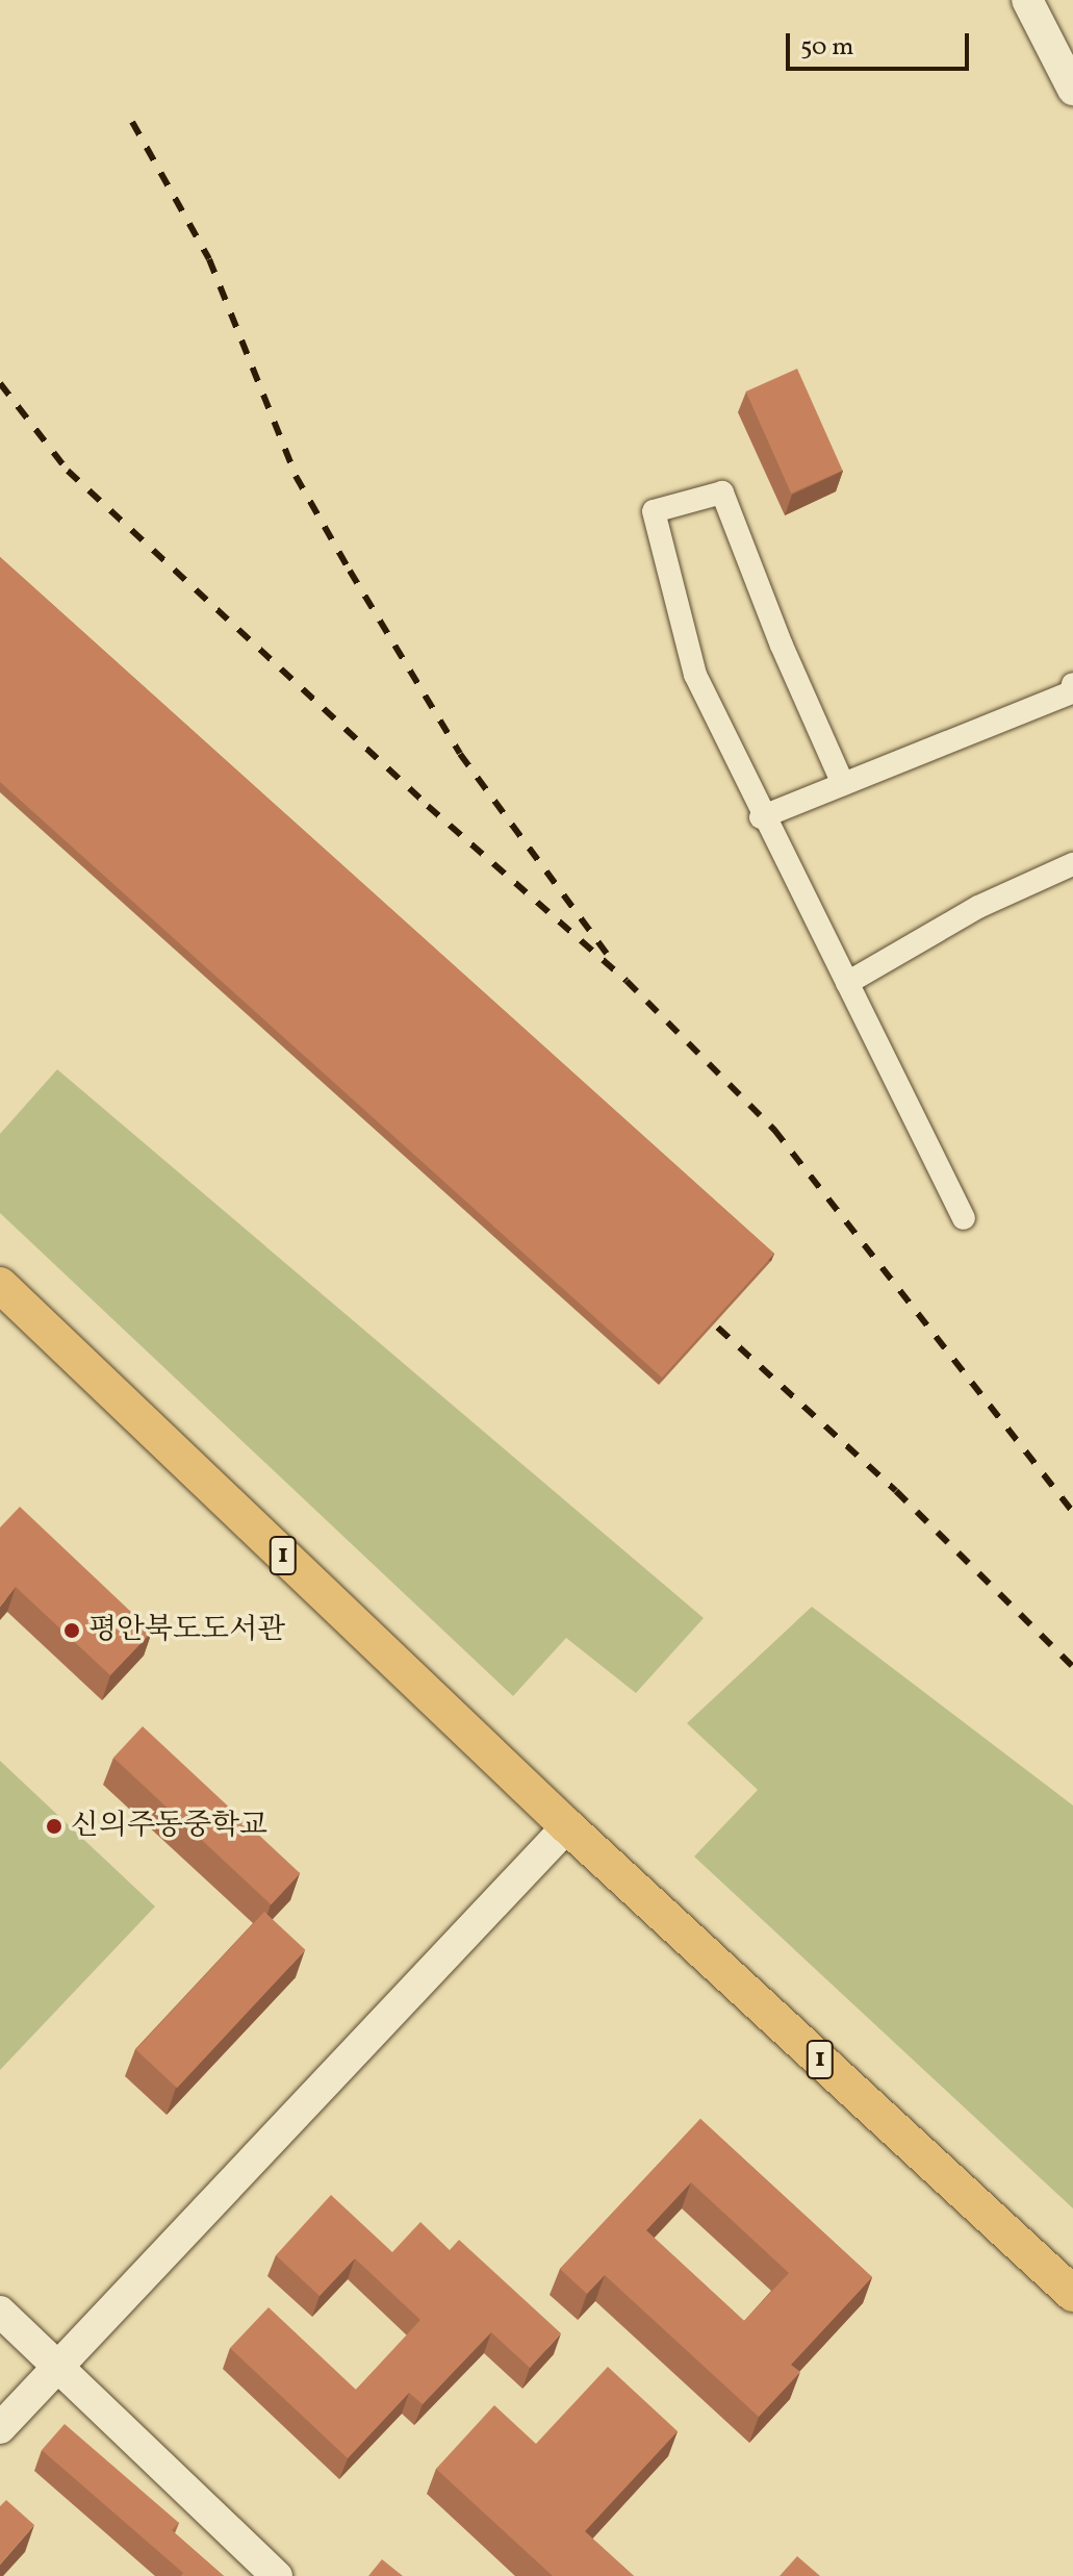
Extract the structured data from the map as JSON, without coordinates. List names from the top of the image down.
{
  "streets": {
    "main road": ["1"]
  },
  "places": ["평안북도도서관", "신의주동중학교"],
  "scale_bar": "50 m"
}
